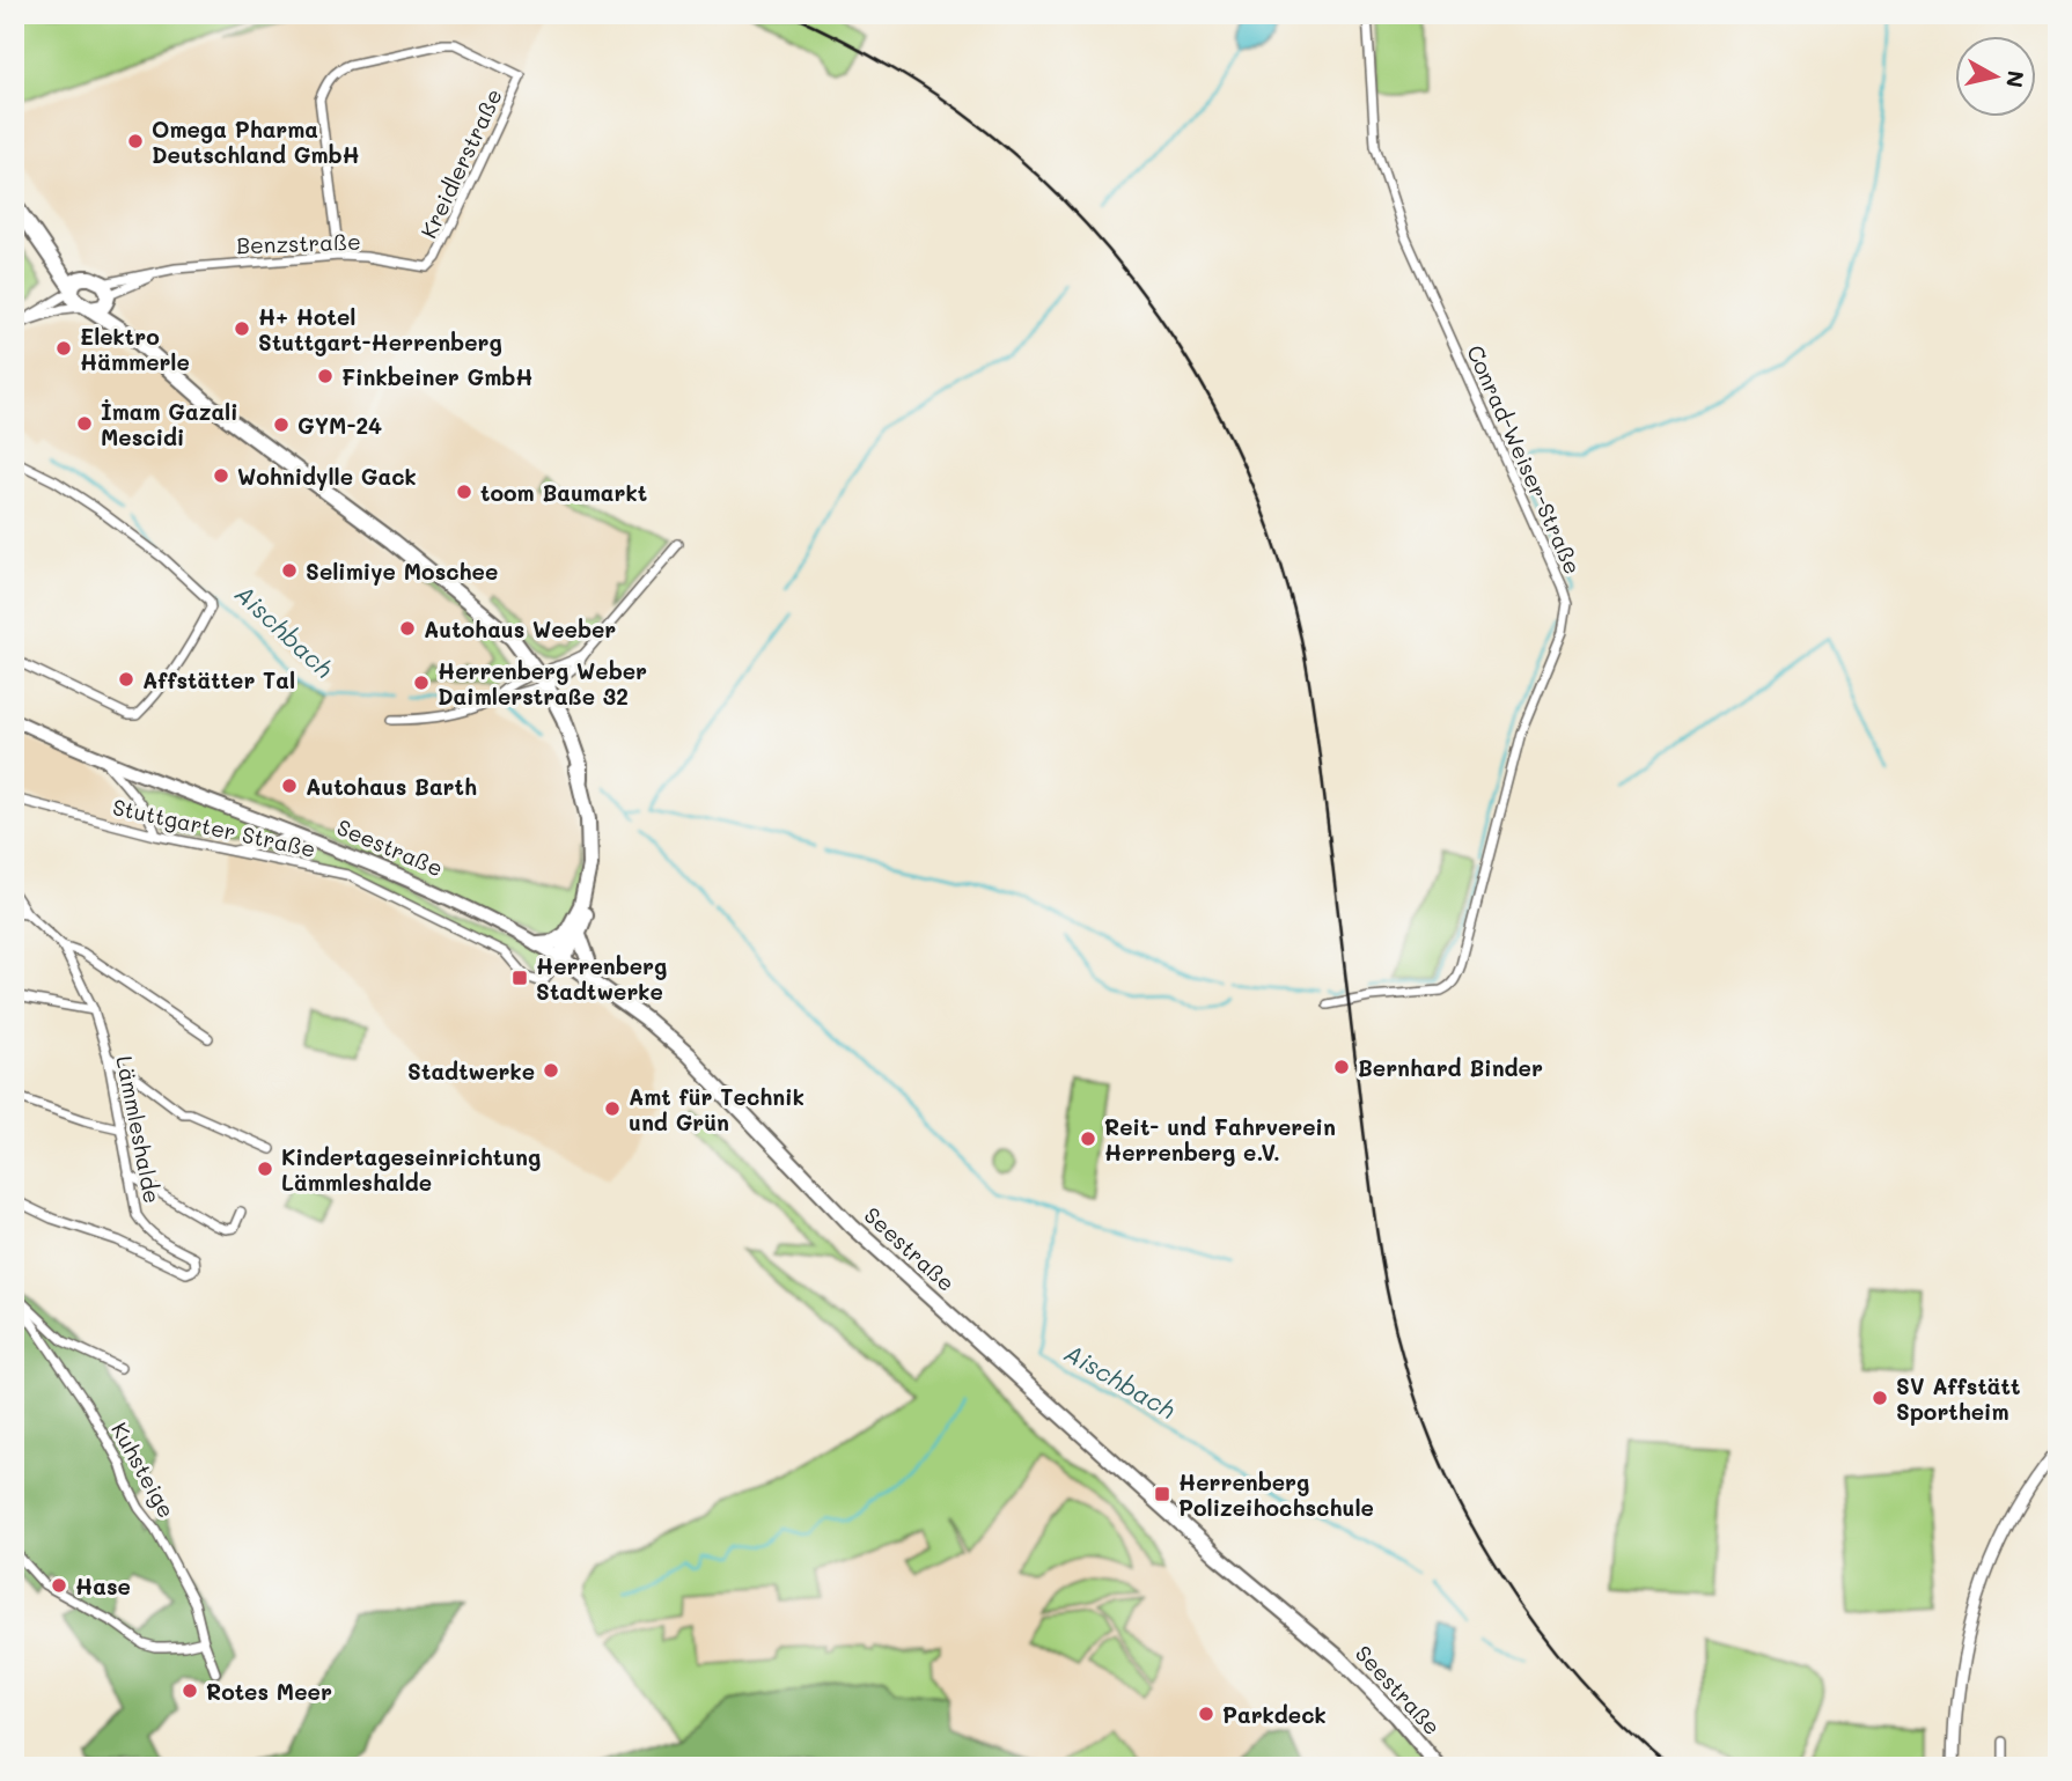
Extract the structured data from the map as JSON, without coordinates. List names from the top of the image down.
{
  "streets": {
    "main road": ["Seestraße"],
    "street": [
      "Kreidlerstraße",
      "Benzstraße",
      "Conrad-Weiser-Straße",
      "Stuttgarter Straße",
      "Lämmleshalde",
      "Kuhsteige"
    ]
  },
  "crossings": [
    ["Kreidlerstraße", "Benzstraße"],
    ["Stuttgarter Straße", "Seestraße"]
  ],
  "water": ["Aischbach"],
  "places": {
    "other": [
      "Omega Pharma Deutschland GmbH",
      "H+ Hotel Stuttgart-Herrenberg",
      "Elektro Hämmerle",
      "Finkbeiner GmbH",
      "İmam Gazali Mescidi",
      "GYM-24",
      "Wohnidylle Gack",
      "toom Baumarkt",
      "Selimiye Moschee",
      "Autohaus Weeber",
      "Affstätter Tal",
      "Herrenberg Weber Daimlerstraße 32",
      "Autohaus Barth",
      "Bernhard Binder",
      "Stadtwerke",
      "Amt für Technik und Grün",
      "Reit- und Fahrverein Herrenberg e.V.",
      "Kindertageseinrichtung Lämmleshalde",
      "SV Affstätt Sportheim",
      "Hase",
      "Rotes Meer",
      "Parkdeck"
    ],
    "transit": ["Herrenberg Stadtwerke", "Herrenberg Polizeihochschule"]
  },
  "north": "right"
}
